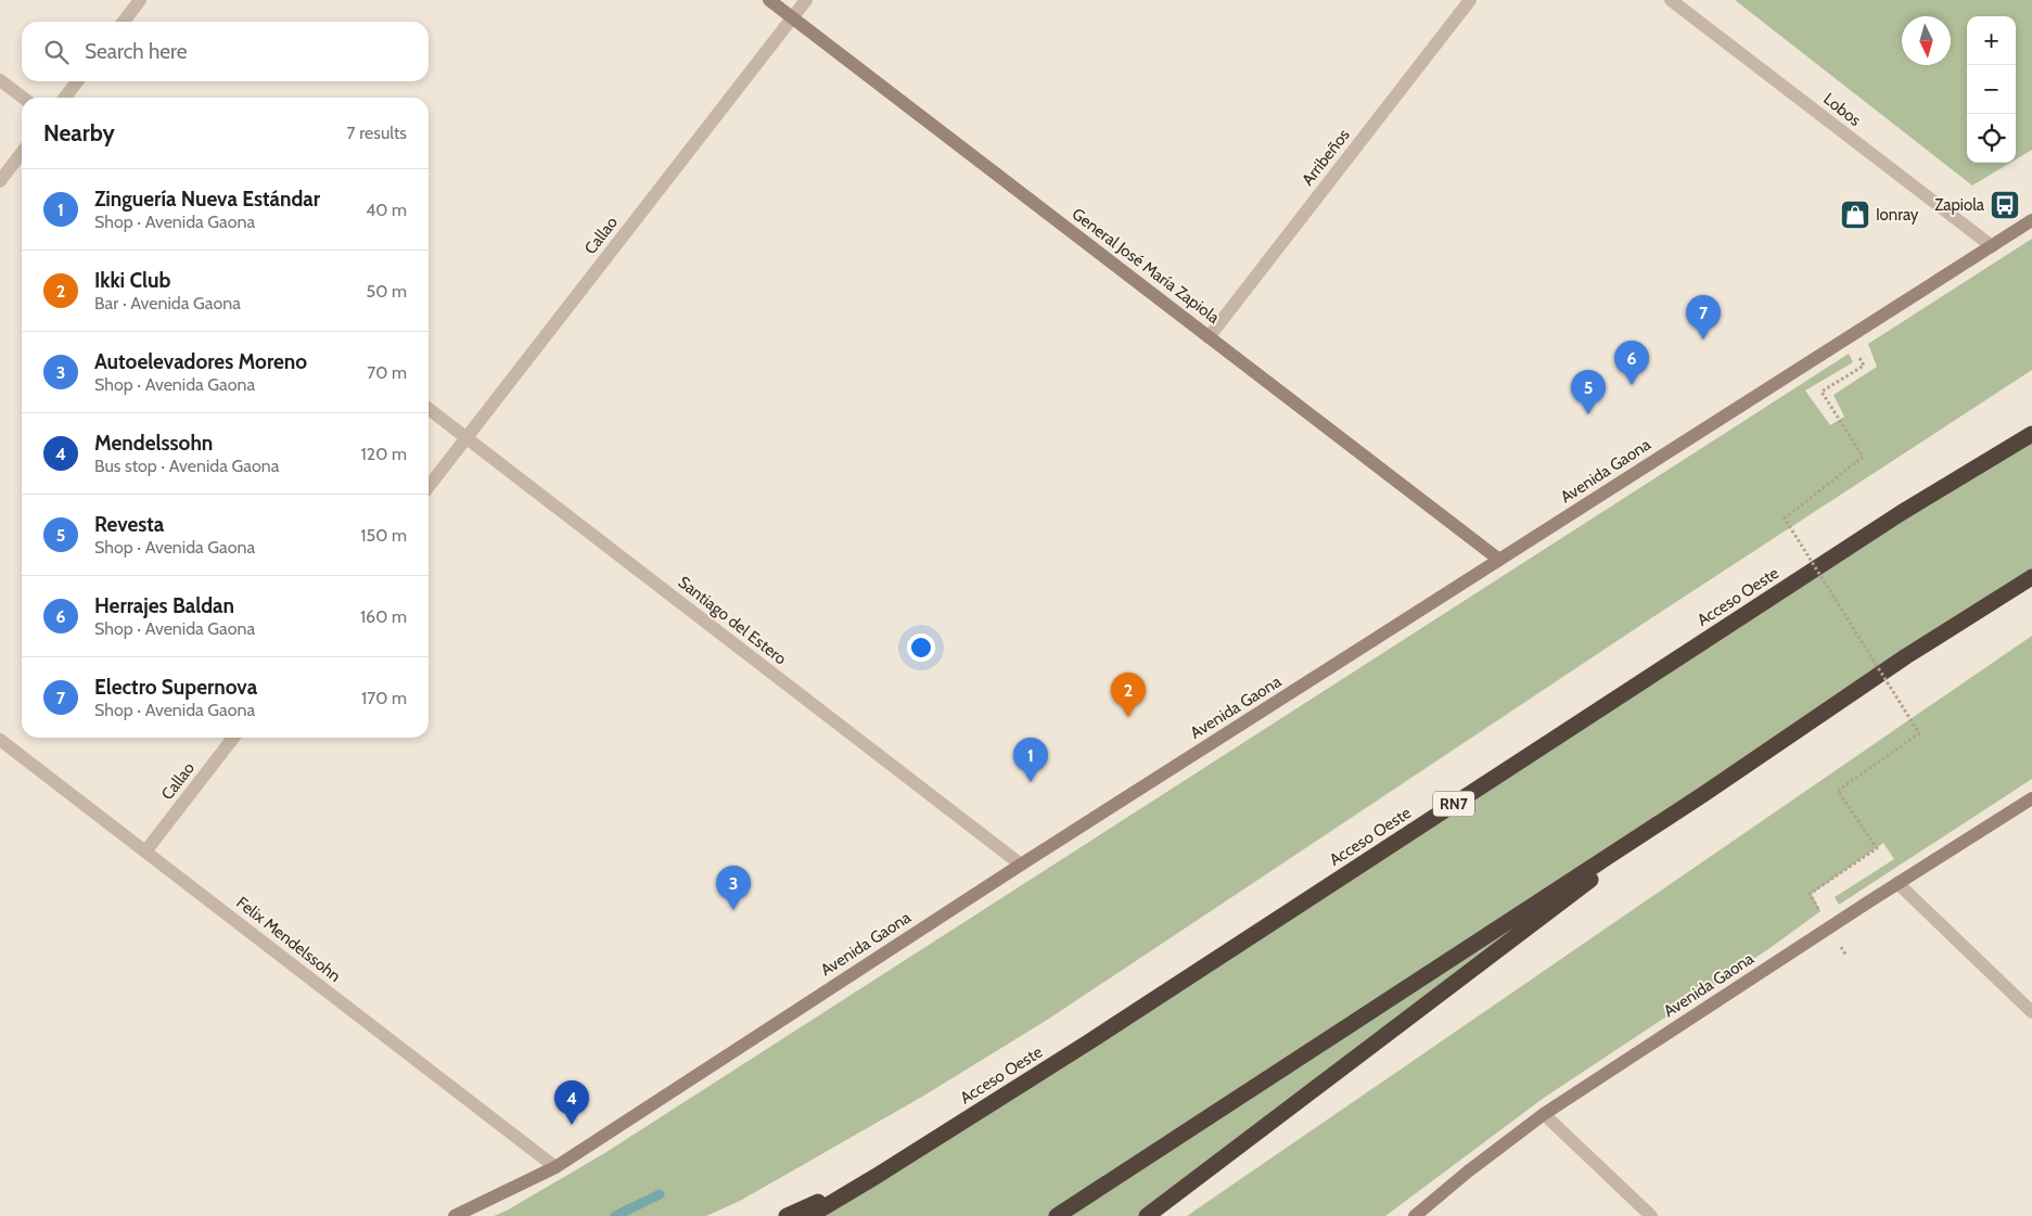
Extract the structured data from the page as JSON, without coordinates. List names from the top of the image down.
{
  "streets": {
    "highway": ["Acceso Oeste", "RN7"],
    "street": [
      "Lobos",
      "Arribeños",
      "Callao",
      "General José María Zapiola",
      "Avenida Gaona",
      "Santiago del Estero",
      "Felix Mendelssohn"
    ]
  },
  "crossings": [
    ["Lobos", "Avenida Gaona"],
    ["Arribeños", "General José María Zapiola"],
    ["Callao", "General José María Zapiola"],
    ["Callao", "Santiago del Estero"],
    ["Callao", "Felix Mendelssohn"],
    ["General José María Zapiola", "Avenida Gaona"],
    ["Avenida Gaona", "Santiago del Estero"],
    ["Avenida Gaona", "Felix Mendelssohn"]
  ],
  "places": {
    "bus stop": ["Zapiola"],
    "shop": ["Ionray"]
  },
  "north": "bottom",
  "page": {
    "map_buttons": ["+", "−"],
    "search": "Search here",
    "heading": ["Nearby", "7 results"],
    "list": [
      {
        "mark": "1",
        "name": "Zinguería Nueva Estándar",
        "note": "Shop · Avenida Gaona",
        "value": "40 m"
      },
      {
        "mark": "2",
        "name": "Ikki Club",
        "note": "Bar · Avenida Gaona",
        "value": "50 m"
      },
      {
        "mark": "3",
        "name": "Autoelevadores Moreno",
        "note": "Shop · Avenida Gaona",
        "value": "70 m"
      },
      {
        "mark": "4",
        "name": "Mendelssohn",
        "note": "Bus stop · Avenida Gaona",
        "value": "120 m"
      },
      {
        "mark": "5",
        "name": "Revesta",
        "note": "Shop · Avenida Gaona",
        "value": "150 m"
      },
      {
        "mark": "6",
        "name": "Herrajes Baldan",
        "note": "Shop · Avenida Gaona",
        "value": "160 m"
      },
      {
        "mark": "7",
        "name": "Electro Supernova",
        "note": "Shop · Avenida Gaona",
        "value": "170 m"
      }
    ],
    "pins": [
      "7",
      "6",
      "5",
      "2",
      "1",
      "3",
      "4"
    ]
  }
}
